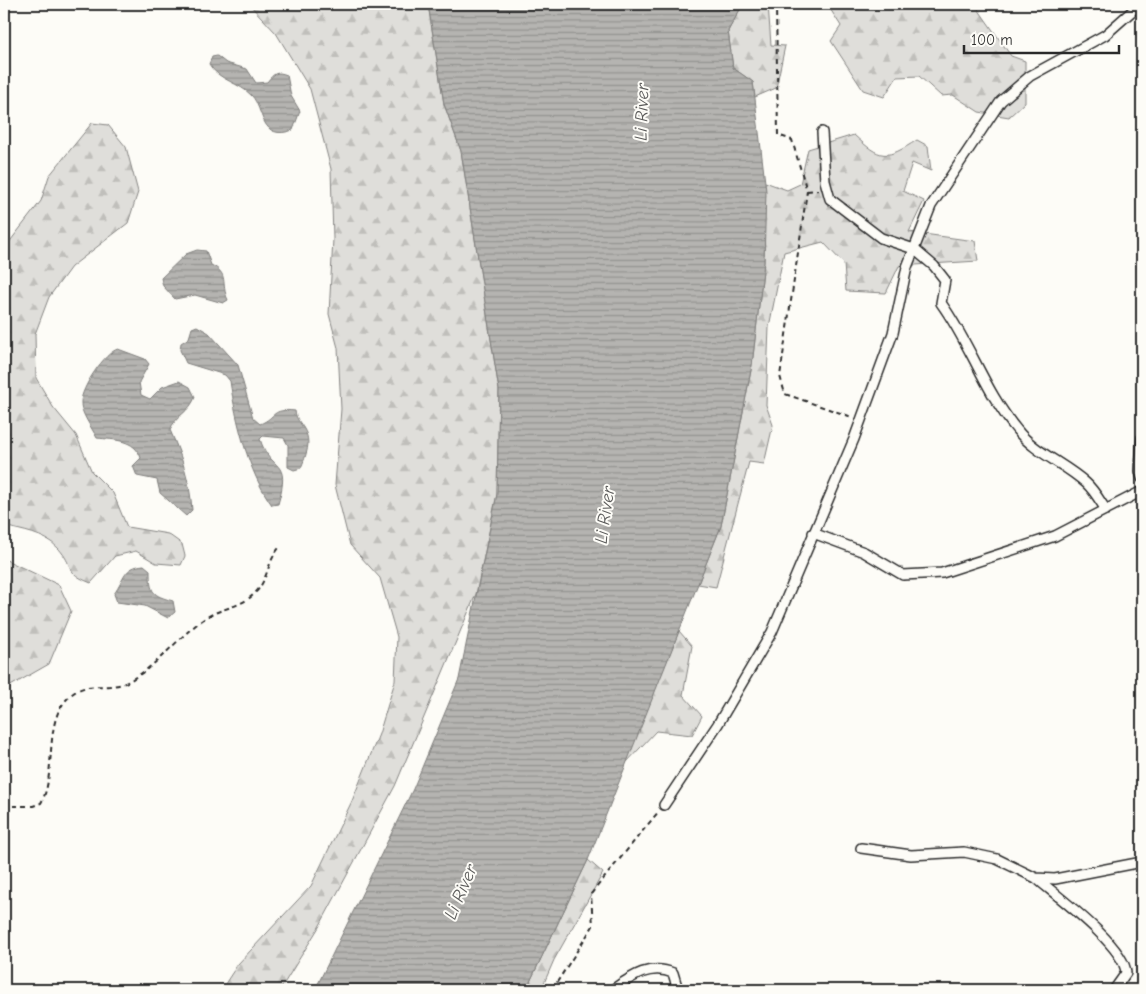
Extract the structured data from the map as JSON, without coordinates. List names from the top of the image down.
{
  "water": ["Li River"],
  "scale_bar": "100 m"
}
